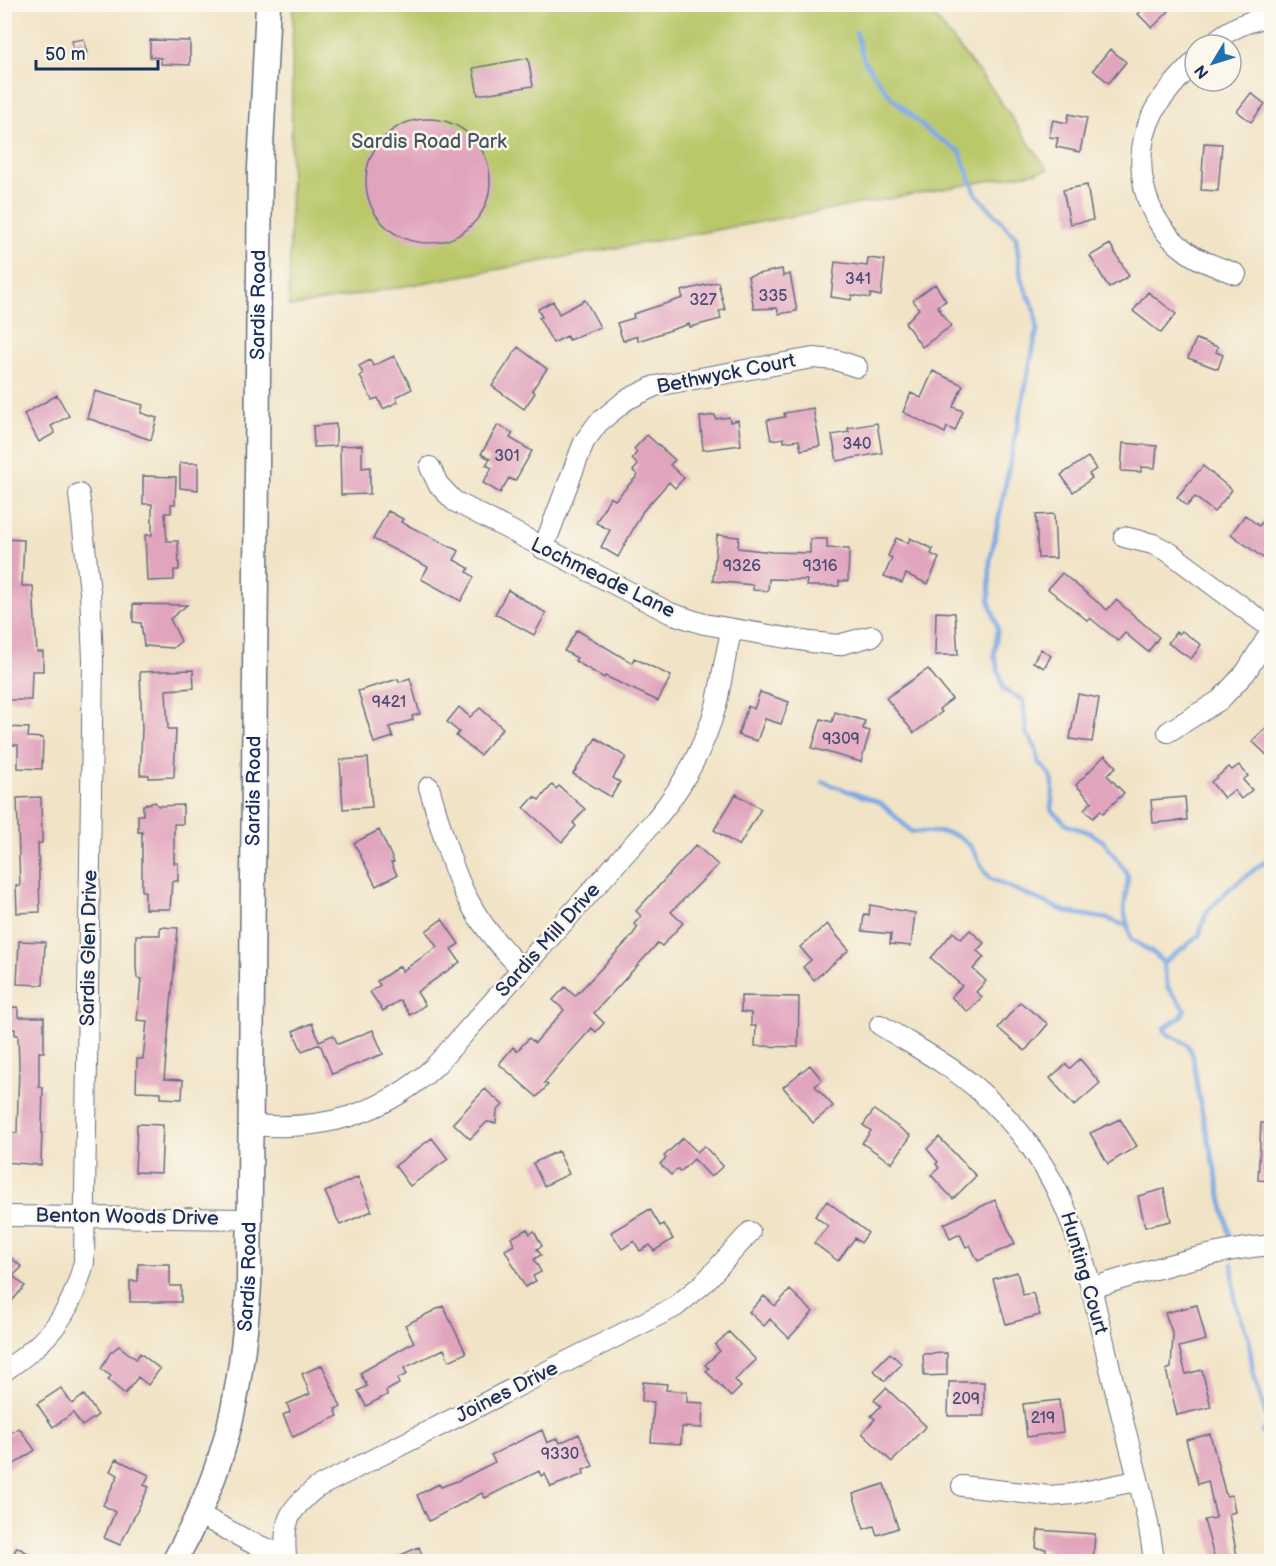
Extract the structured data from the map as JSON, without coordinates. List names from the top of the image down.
{
  "streets": {
    "main road": ["Sardis Road"],
    "street": [
      "Bethwyck Court",
      "Lochmeade Lane",
      "Sardis Mill Drive",
      "Sardis Glen Drive",
      "Benton Woods Drive",
      "Hunting Court",
      "Joines Drive"
    ]
  },
  "crossings": [
    ["Sardis Road", "Sardis Mill Drive"],
    ["Sardis Road", "Benton Woods Drive"],
    ["Bethwyck Court", "Lochmeade Lane"],
    ["Lochmeade Lane", "Sardis Mill Drive"],
    ["Sardis Glen Drive", "Benton Woods Drive"]
  ],
  "parks": ["Sardis Road Park"],
  "house_numbers": [
    "341",
    "335",
    "327",
    "340",
    "301",
    "9326",
    "9316",
    "9421",
    "9309",
    "209",
    "219",
    "9330"
  ],
  "scale_bar": "50 m",
  "north": "bottom left"
}
